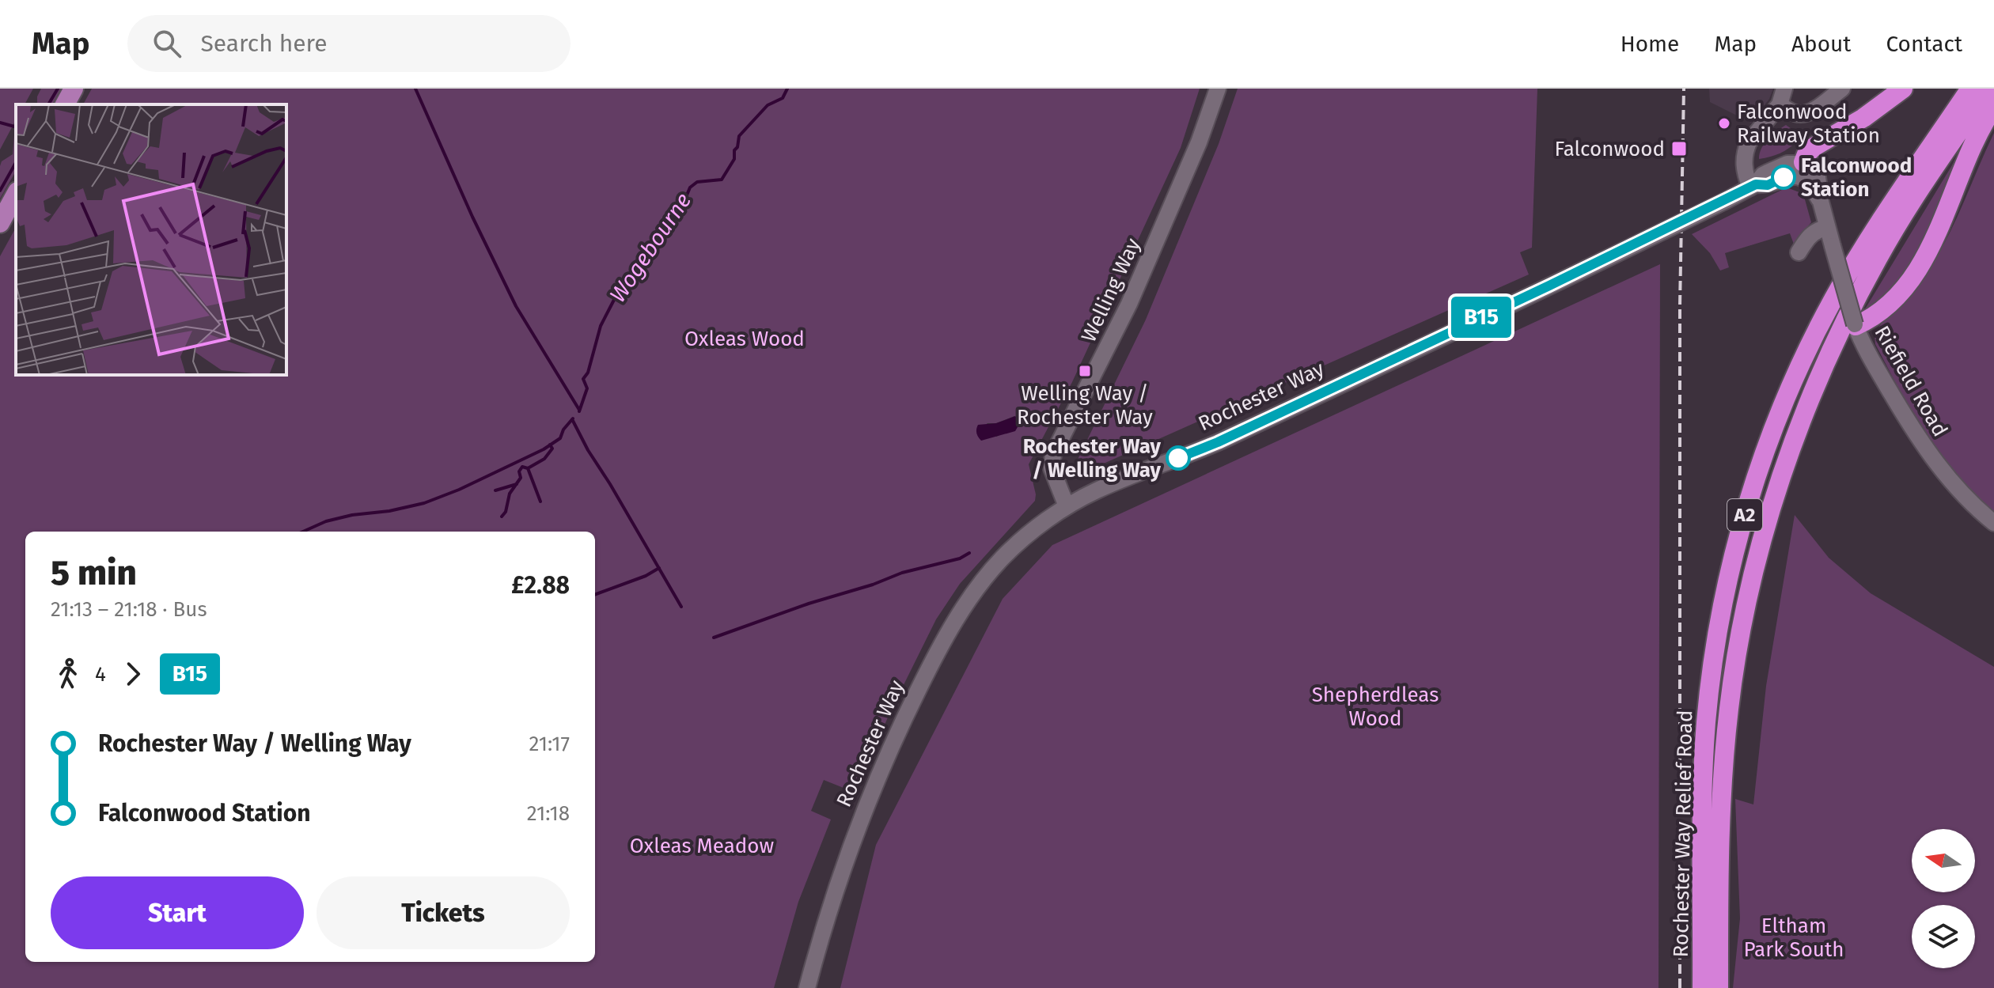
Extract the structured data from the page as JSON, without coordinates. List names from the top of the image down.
{
  "streets": {
    "highway": ["A2", "Rochester Way Relief Road"],
    "street": ["Welling Way", "Riefield Road", "Rochester Way"]
  },
  "crossings": [
    ["Welling Way", "Rochester Way"],
    ["Riefield Road", "Rochester Way"]
  ],
  "water": ["Wogebourne"],
  "parks": [
    "Oxleas Wood",
    "Shepherdleas Wood",
    "Oxleas Meadow",
    "Eltham Park South"
  ],
  "places": {
    "other": ["Falconwood Railway Station", "Falconwood Station", "Rochester Way / Welling Way"],
    "transit": ["Falconwood", "Welling Way / Rochester Way"]
  },
  "lines": ["bus line B15"],
  "north": "left",
  "page": {
    "header": "Map",
    "search": "Search here",
    "nav": [
      "Home",
      "Map",
      "About",
      "Contact"
    ],
    "on_map": "B15",
    "heading": ["5 min", "21:13 – 21:18 · Bus", "£2.88"],
    "legs": ["4", "B15"],
    "list": [
      {
        "name": "Rochester Way / Welling Way",
        "value": "21:17"
      },
      {
        "name": "Falconwood Station",
        "value": "21:18"
      }
    ],
    "buttons": ["Start", "Tickets"]
  }
}
